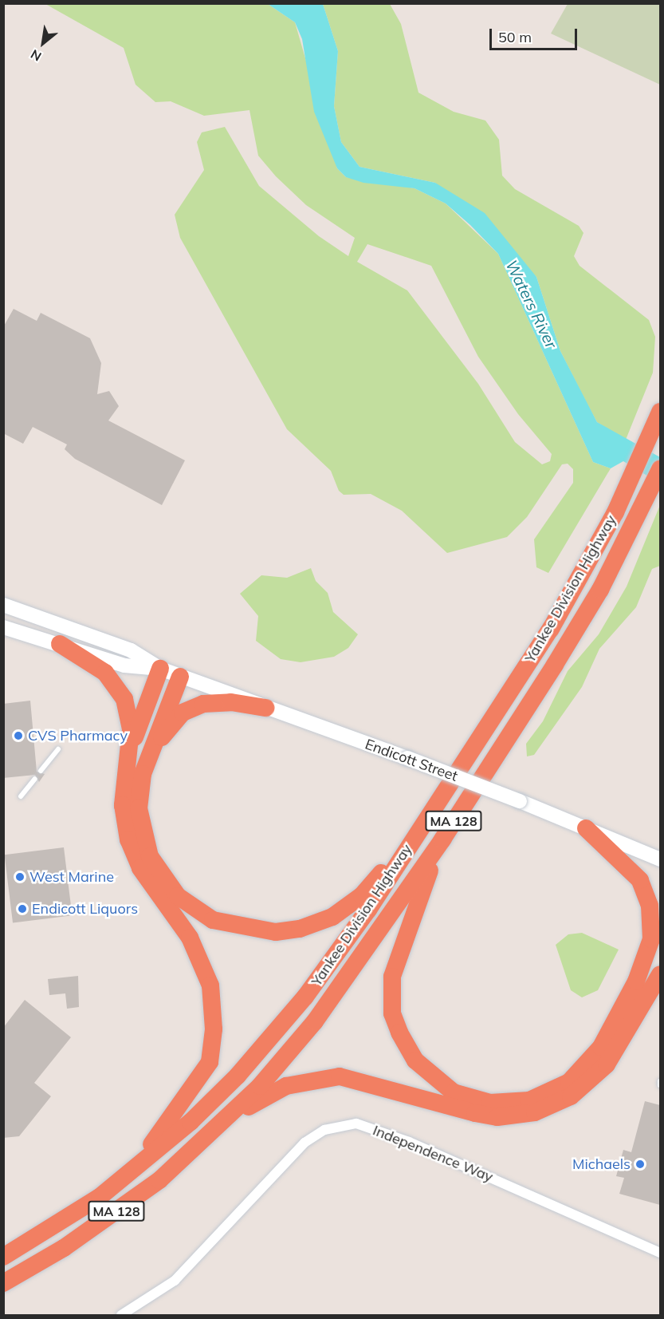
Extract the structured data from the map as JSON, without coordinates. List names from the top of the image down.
{
  "streets": {
    "highway": ["Yankee Division Highway", "MA 128"],
    "main road": ["Endicott Street"],
    "street": ["Independence Way"]
  },
  "water": ["Waters River"],
  "places": [
    "CVS Pharmacy",
    "West Marine",
    "Endicott Liquors",
    "Michaels"
  ],
  "scale_bar": "50 m",
  "north": "bottom left"
}
